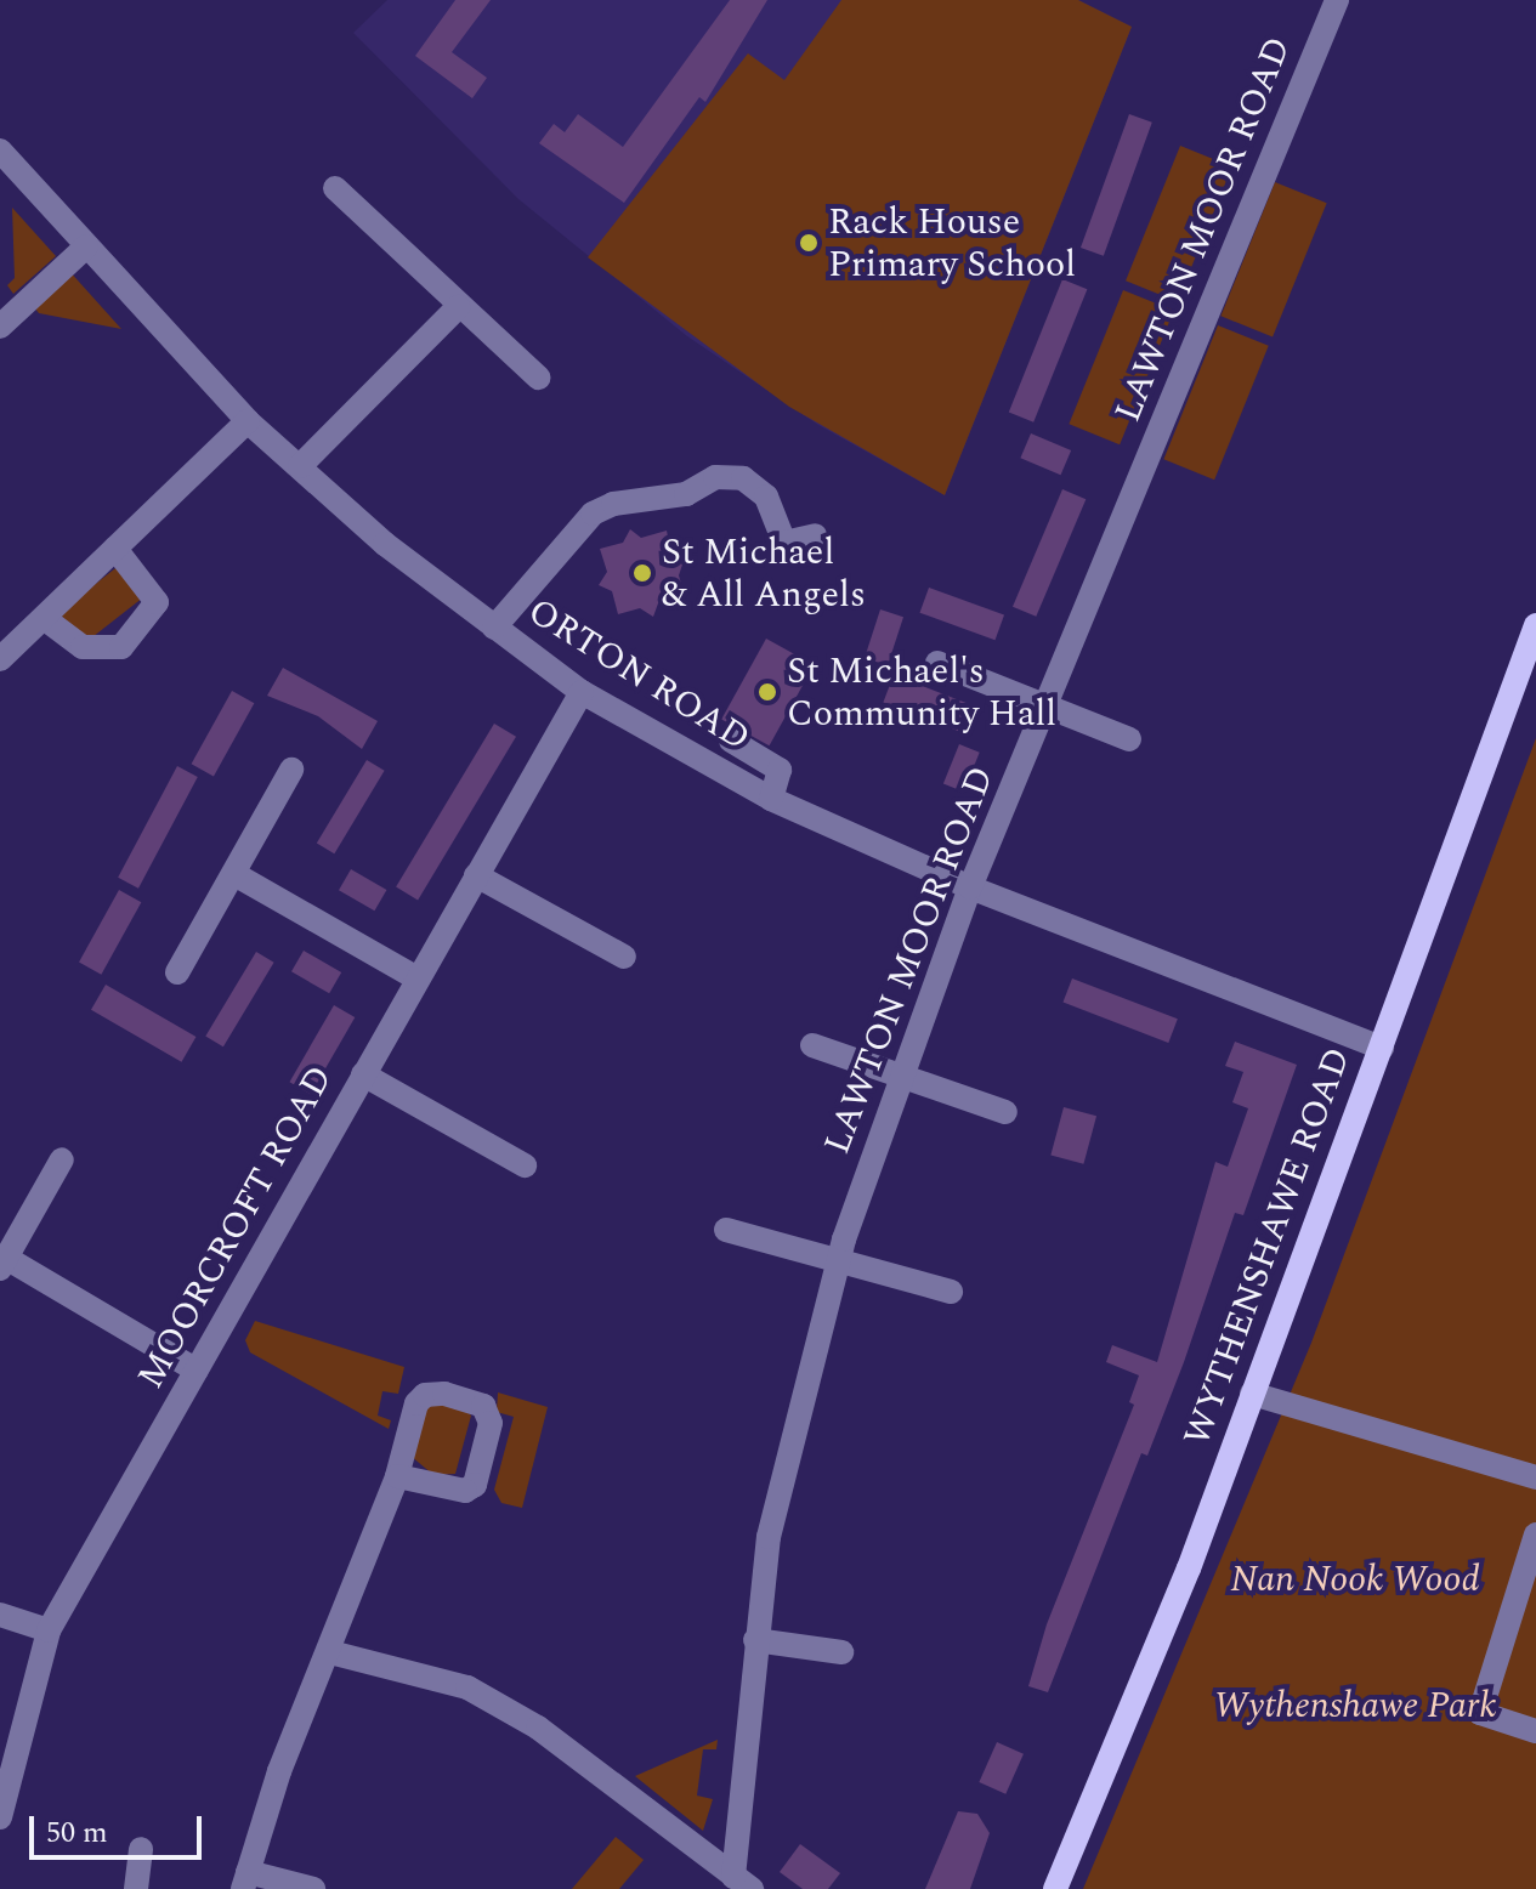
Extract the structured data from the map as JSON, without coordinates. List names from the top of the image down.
{
  "streets": {
    "main road": ["WYTHENSHAWE ROAD"],
    "street": ["LAWTON MOOR ROAD", "ORTON ROAD", "MOORCROFT ROAD"]
  },
  "crossings": [
    ["LAWTON MOOR ROAD", "ORTON ROAD"],
    ["ORTON ROAD", "MOORCROFT ROAD"],
    ["ORTON ROAD", "WYTHENSHAWE ROAD"]
  ],
  "parks": ["Nan Nook Wood", "Wythenshawe Park"],
  "places": ["Rack House Primary School", "St Michael & All Angels", "St Michael's Community Hall"],
  "scale_bar": "50 m"
}
